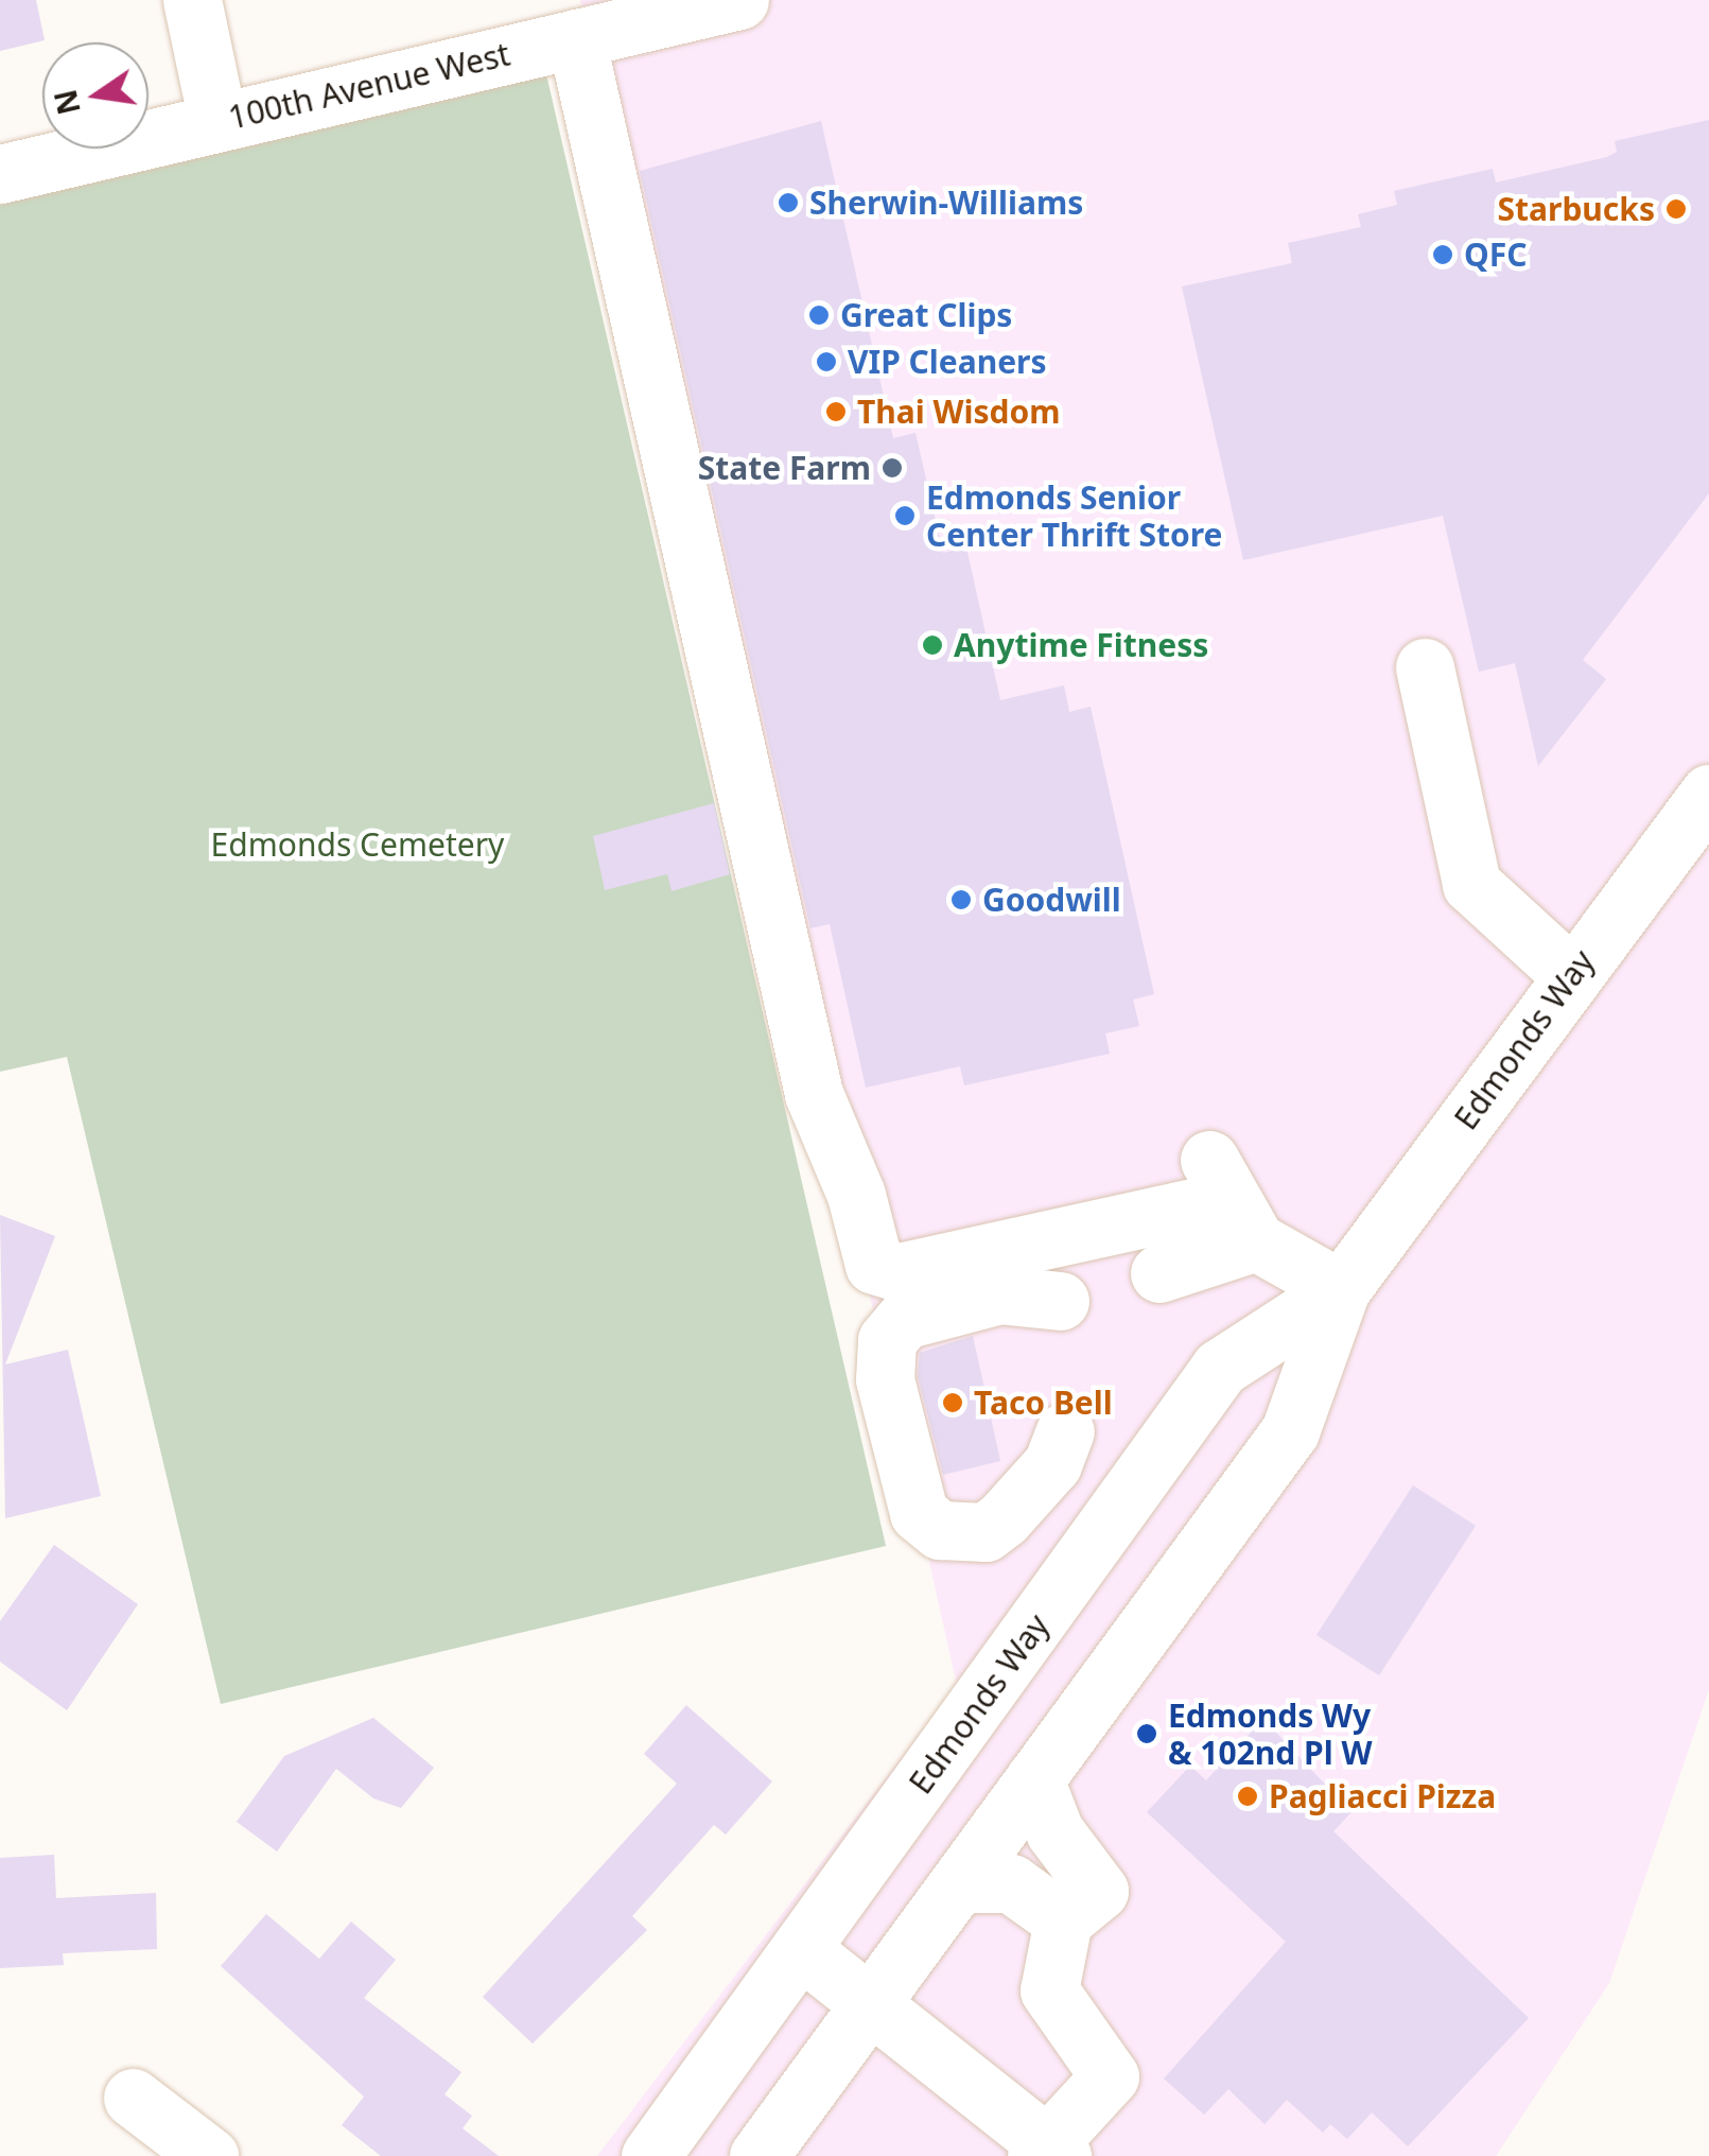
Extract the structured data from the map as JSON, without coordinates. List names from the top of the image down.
{
  "streets": {
    "main road": ["100th Avenue West", "Edmonds Way"]
  },
  "parks": ["Edmonds Cemetery"],
  "places": [
    "Sherwin-Williams",
    "Starbucks",
    "QFC",
    "Great Clips",
    "VIP Cleaners",
    "Thai Wisdom",
    "State Farm",
    "Edmonds Senior Center Thrift Store",
    "Anytime Fitness",
    "Goodwill",
    "Taco Bell",
    "Edmonds Wy & 102nd Pl W",
    "Pagliacci Pizza"
  ],
  "north": "left"
}
